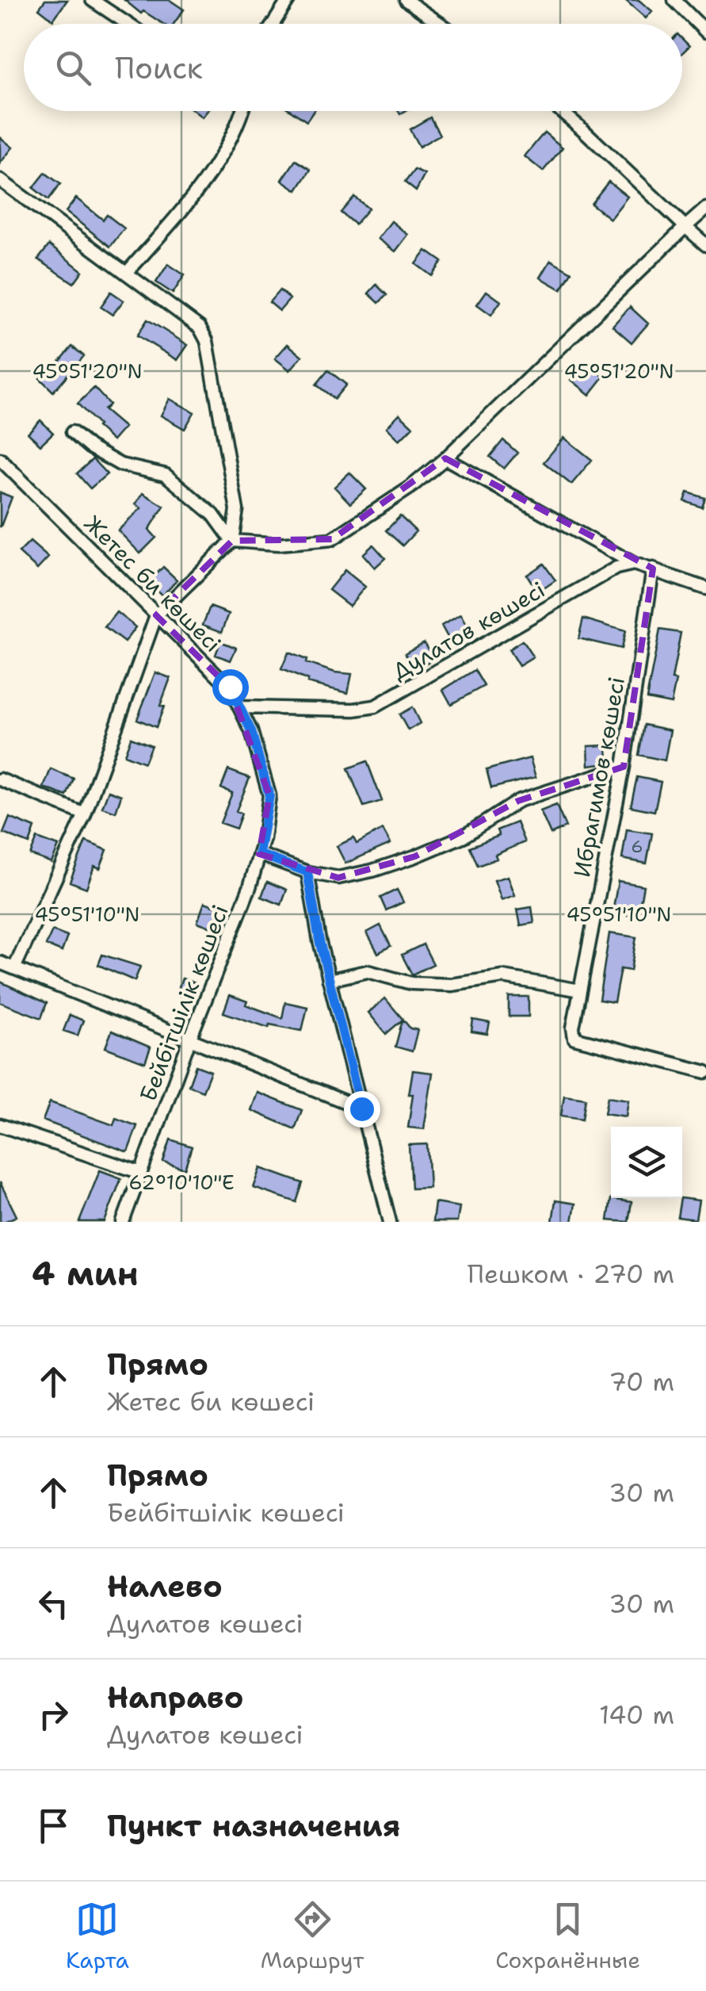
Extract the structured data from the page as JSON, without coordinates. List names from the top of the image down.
{
  "streets": {
    "street": [
      "Жетес би көшесі",
      "Дулатов көшесі",
      "Ибрагимов көшесі",
      "Бейбітшілік көшесі"
    ]
  },
  "crossings": [
    ["Жетес би көшесі", "Дулатов көшесі"],
    ["Жетес би көшесі", "Бейбітшілік көшесі"]
  ],
  "house_numbers": ["6"],
  "page": {
    "search": "Поиск",
    "heading": ["4 мин", "Пешком · 270 m"],
    "list": [
      ["Прямо", "Жетес би көшесі", "70 m"],
      ["Прямо", "Бейбітшілік көшесі", "30 m"],
      ["Налево", "Дулатов көшесі", "30 m"],
      ["Направо", "Дулатов көшесі", "140 m"],
      "Пункт назначения"
    ],
    "nav": ["Карта", "Маршрут", "Сохранённые"]
  },
  "coordinates": ["45°51'20\"N", "45°51'10\"N", "62°10'10\"E"]
}
